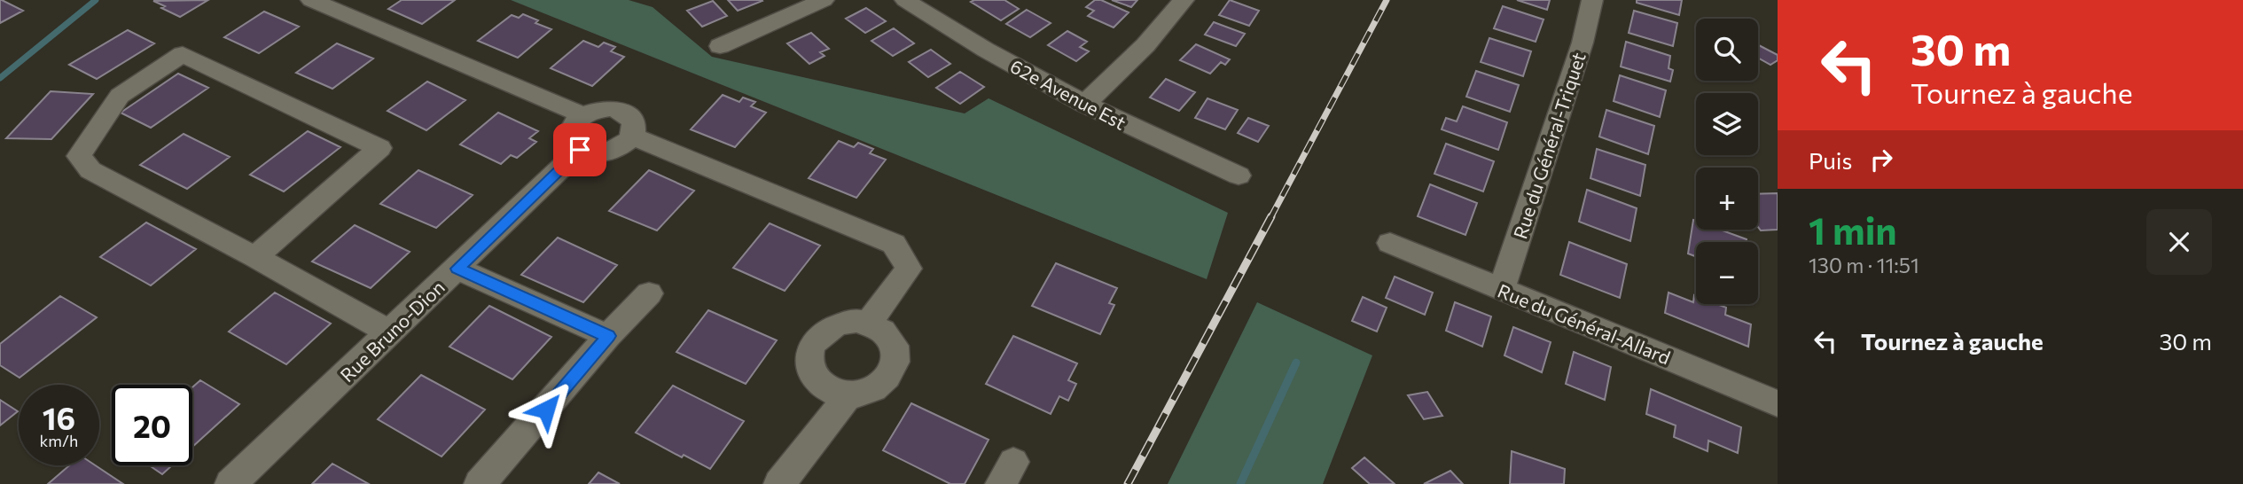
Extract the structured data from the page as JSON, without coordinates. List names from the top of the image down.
{
  "streets": {
    "street": [
      "62e Avenue Est",
      "Rue du Général-Triquet",
      "Rue du Général-Allard",
      "Rue Bruno-Dion"
    ]
  },
  "crossings": [
    ["Rue du Général-Triquet", "Rue du Général-Allard"]
  ],
  "page": {
    "turn": ["30 m", "Tournez à gauche"],
    "map_buttons": ["+", "−"],
    "then": "Puis",
    "heading": ["1 min", "130 m · 11:51"],
    "list": [
      {
        "name": "Tournez à gauche",
        "value": "30 m"
      }
    ],
    "speed": "16 km/h",
    "limit": "20"
  }
}
